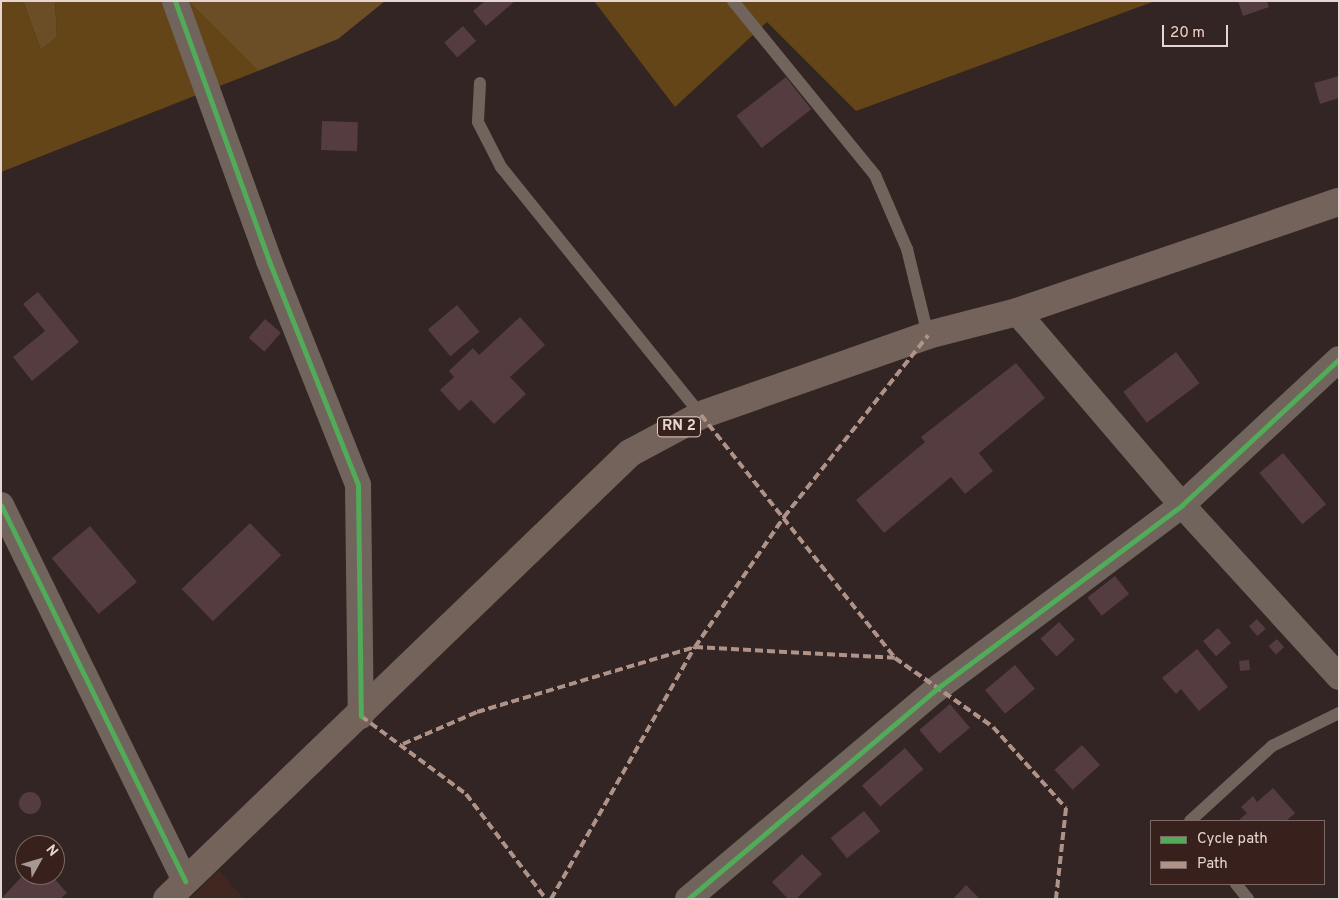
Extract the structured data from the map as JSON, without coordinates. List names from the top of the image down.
{
  "streets": {
    "main road": ["RN 2"]
  },
  "legend": ["Cycle path", "Path"],
  "scale_bar": "20 m",
  "north": "top right"
}
